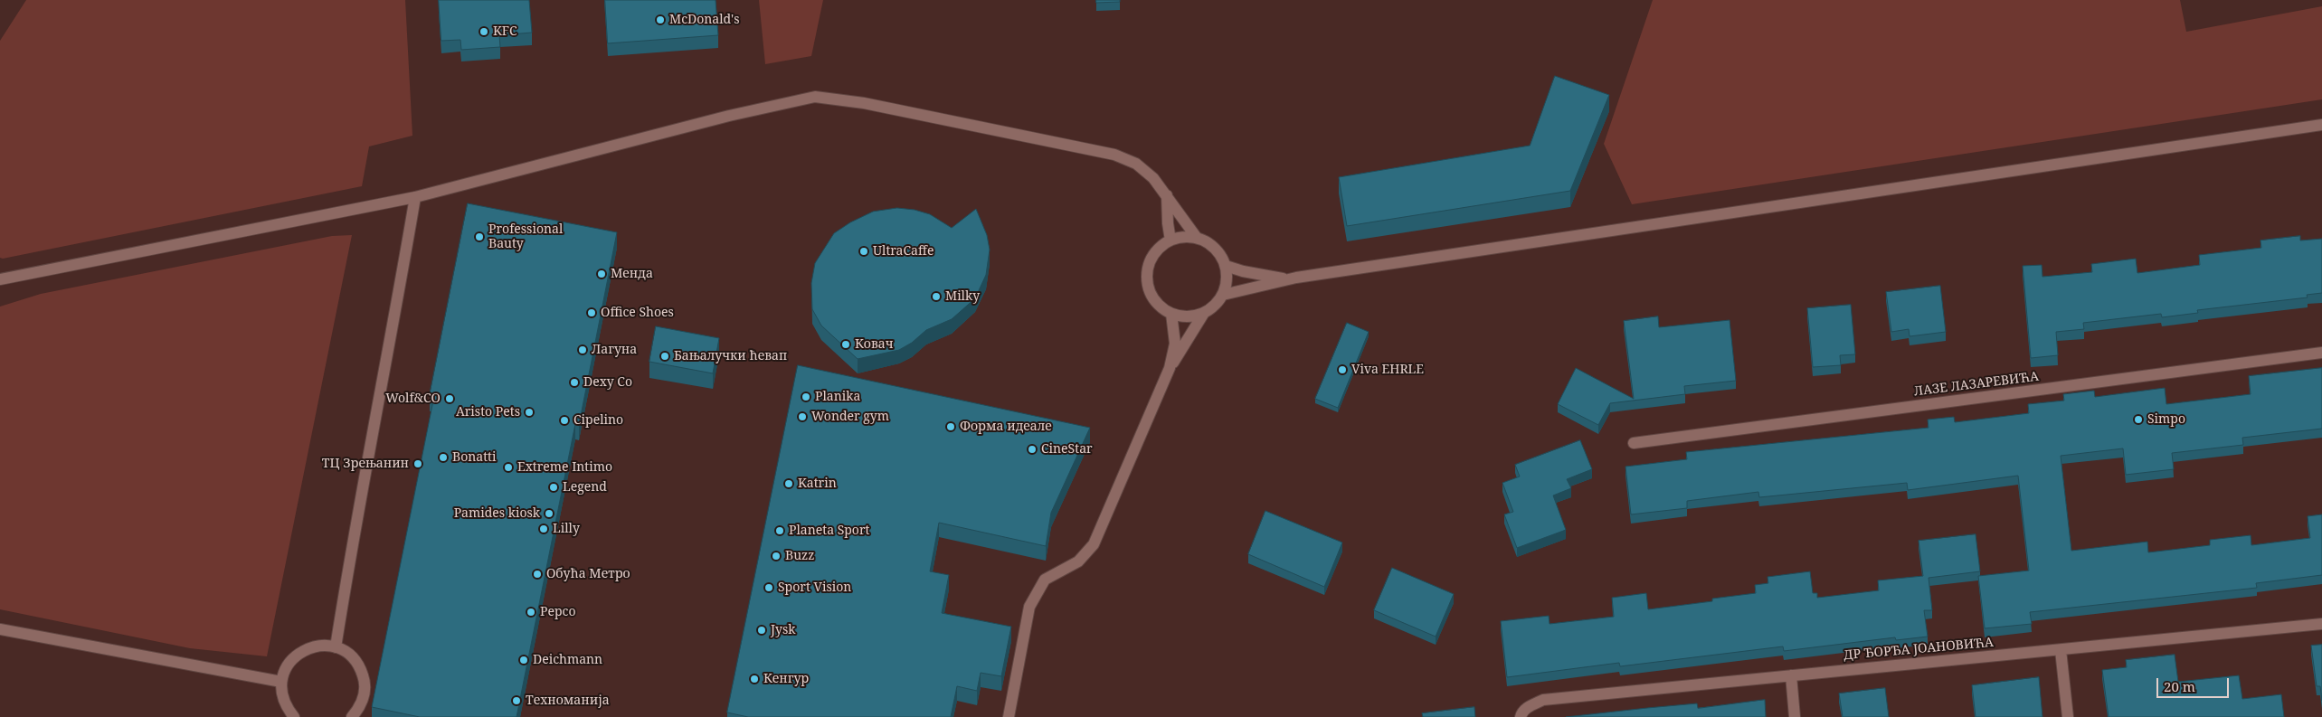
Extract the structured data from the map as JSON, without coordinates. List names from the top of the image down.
{
  "streets": {
    "street": ["ЛАЗЕ ЛАЗАРЕВИЋА", "ДР ЂОРЂА ЈОАНОВИЋА"]
  },
  "places": [
    "McDonald's",
    "KFC",
    "Professional Bauty",
    "UltraCaffe",
    "Менда",
    "Milky",
    "Office Shoes",
    "Ковач",
    "Лагуна",
    "Бањалучки ћевап",
    "Viva EHRLE",
    "Dexy Co",
    "Planika",
    "Wolf&CO",
    "Aristo Pets",
    "Wonder gym",
    "Simpo",
    "Cipelino",
    "Форма идеале",
    "CineStar",
    "Bonatti",
    "ТЦ Зрењанин",
    "Extreme Intimo",
    "Katrin",
    "Legend",
    "Pamides kiosk",
    "Lilly",
    "Planeta Sport",
    "Buzz",
    "Обућа Метро",
    "Sport Vision",
    "Pepco",
    "Jysk",
    "Deichmann",
    "Кенгур",
    "Техноманија"
  ],
  "scale_bar": "20 m"
}
